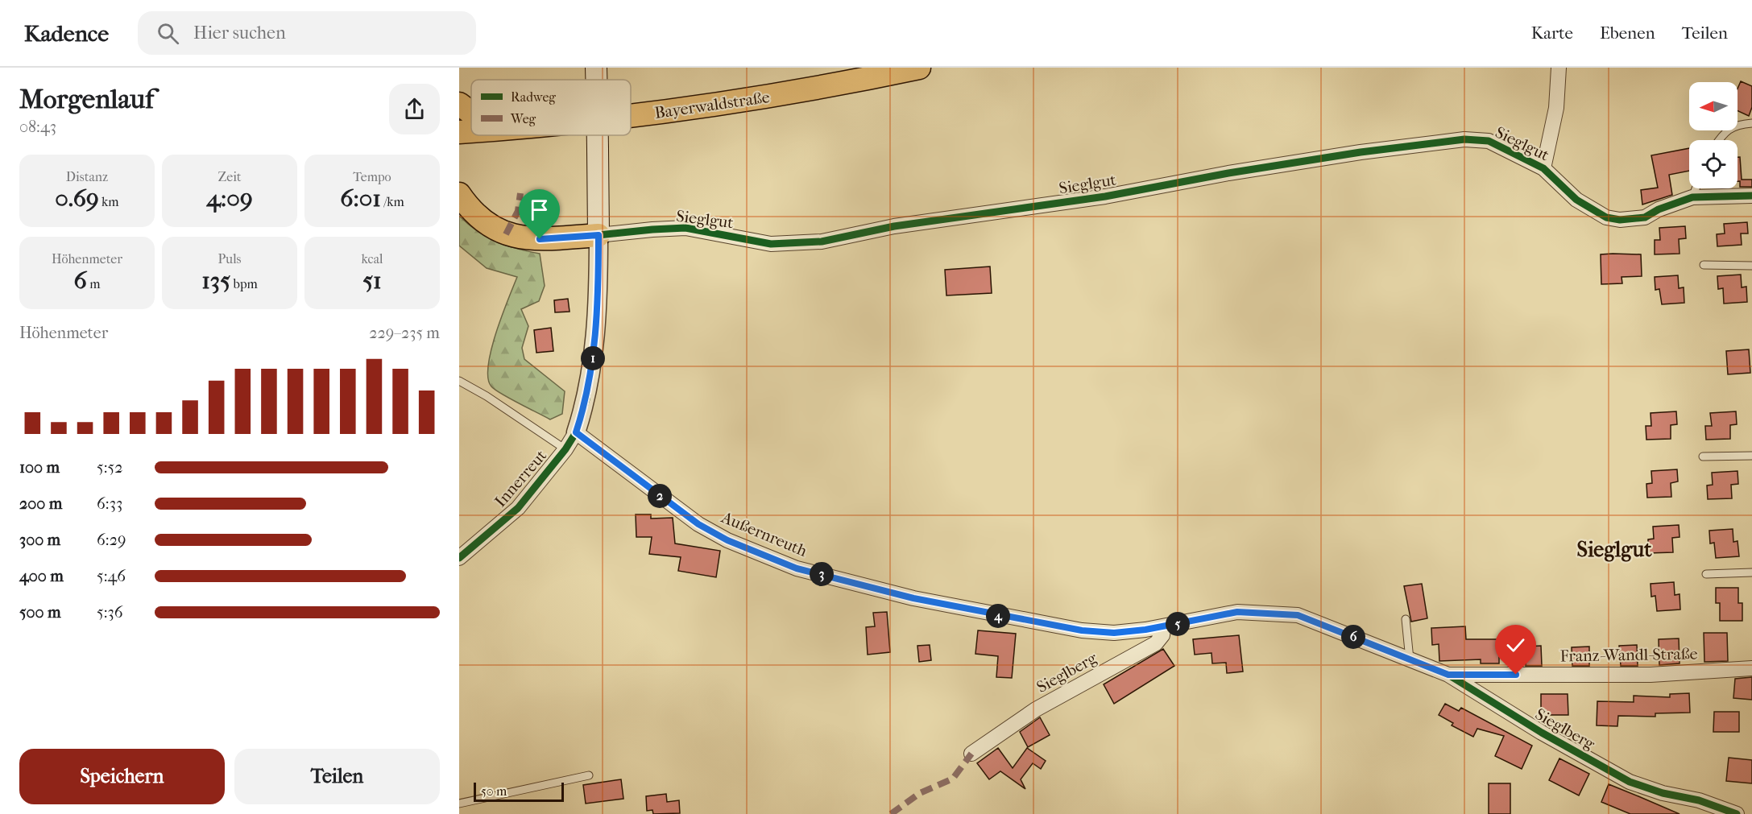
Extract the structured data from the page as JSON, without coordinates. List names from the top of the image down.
{
  "streets": {
    "main road": ["Bayerwaldstraße"],
    "street": [
      "Sieglgut",
      "Innerreut",
      "Außernreuth",
      "Franz-Wandl-Straße",
      "Sieglberg"
    ]
  },
  "crossings": [
    ["Innerreut", "Außernreuth"],
    ["Außernreuth", "Sieglberg"],
    ["Franz-Wandl-Straße", "Sieglberg"]
  ],
  "districts": ["Sieglgut"],
  "legend": ["Radweg", "Weg"],
  "scale_bar": "50 m",
  "north": "left",
  "page": {
    "header": "Kadence",
    "search": "Hier suchen",
    "nav": ["Karte", "Ebenen", "Teilen"],
    "heading": ["Morgenlauf", "08:43"],
    "stats": [
      ["Distanz", "0.69 km"],
      ["Zeit", "4:09"],
      ["Tempo", "6:01 /km"],
      ["Höhenmeter", "6 m"],
      ["Puls", "135 bpm"],
      ["kcal", "51"]
    ],
    "chart": ["Höhenmeter", "229–235 m"],
    "pins": [
      "1",
      "2",
      "3",
      "4",
      "5",
      "6"
    ],
    "list": [
      {
        "name": "100 m",
        "note": "5:52"
      },
      {
        "name": "200 m",
        "note": "6:33"
      },
      {
        "name": "300 m",
        "note": "6:29"
      },
      {
        "name": "400 m",
        "note": "5:46"
      },
      {
        "name": "500 m",
        "note": "5:36"
      }
    ],
    "buttons": ["Speichern", "Teilen"],
    "scale": "50 m"
  }
}
